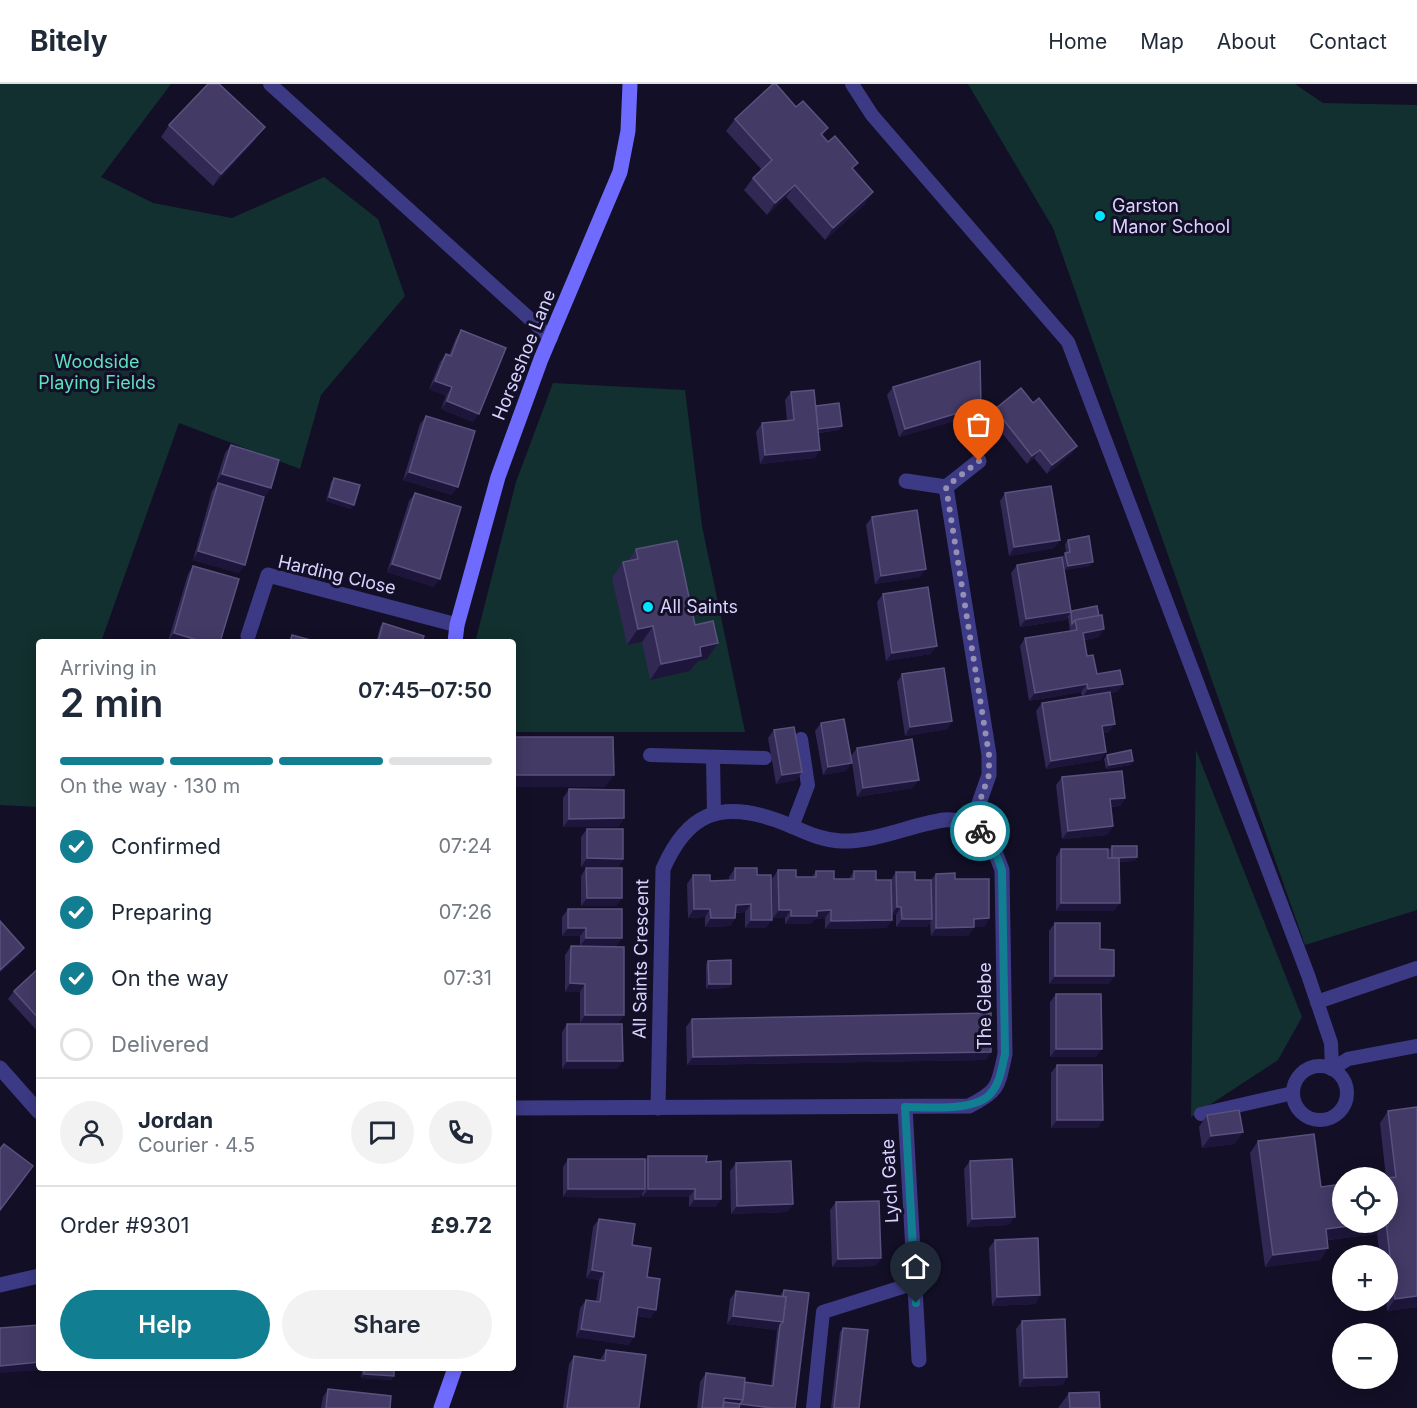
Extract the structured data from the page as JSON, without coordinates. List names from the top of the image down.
{
  "streets": {
    "street": [
      "Horseshoe Lane",
      "Harding Close",
      "All Saints Crescent",
      "The Glebe",
      "Lych Gate"
    ]
  },
  "crossings": [
    ["Horseshoe Lane", "Harding Close"],
    ["All Saints Crescent", "The Glebe"],
    ["The Glebe", "Lych Gate"]
  ],
  "parks": ["Woodside Playing Fields"],
  "places": ["Garston Manor School", "All Saints"],
  "page": {
    "header": "Bitely",
    "nav": [
      "Home",
      "Map",
      "About",
      "Contact"
    ],
    "heading": ["2 min", "Arriving in", "07:45–07:50"],
    "panel": [
      "Jordan",
      "Courier · 4.5",
      "Order #9301",
      "£9.72"
    ],
    "bar": "On the way · 130 m",
    "list": [
      ["Confirmed", "07:24"],
      ["Preparing", "07:26"],
      ["On the way", "07:31"],
      "Delivered"
    ],
    "map_buttons": ["+", "−"],
    "buttons": ["Help", "Share"]
  }
}
